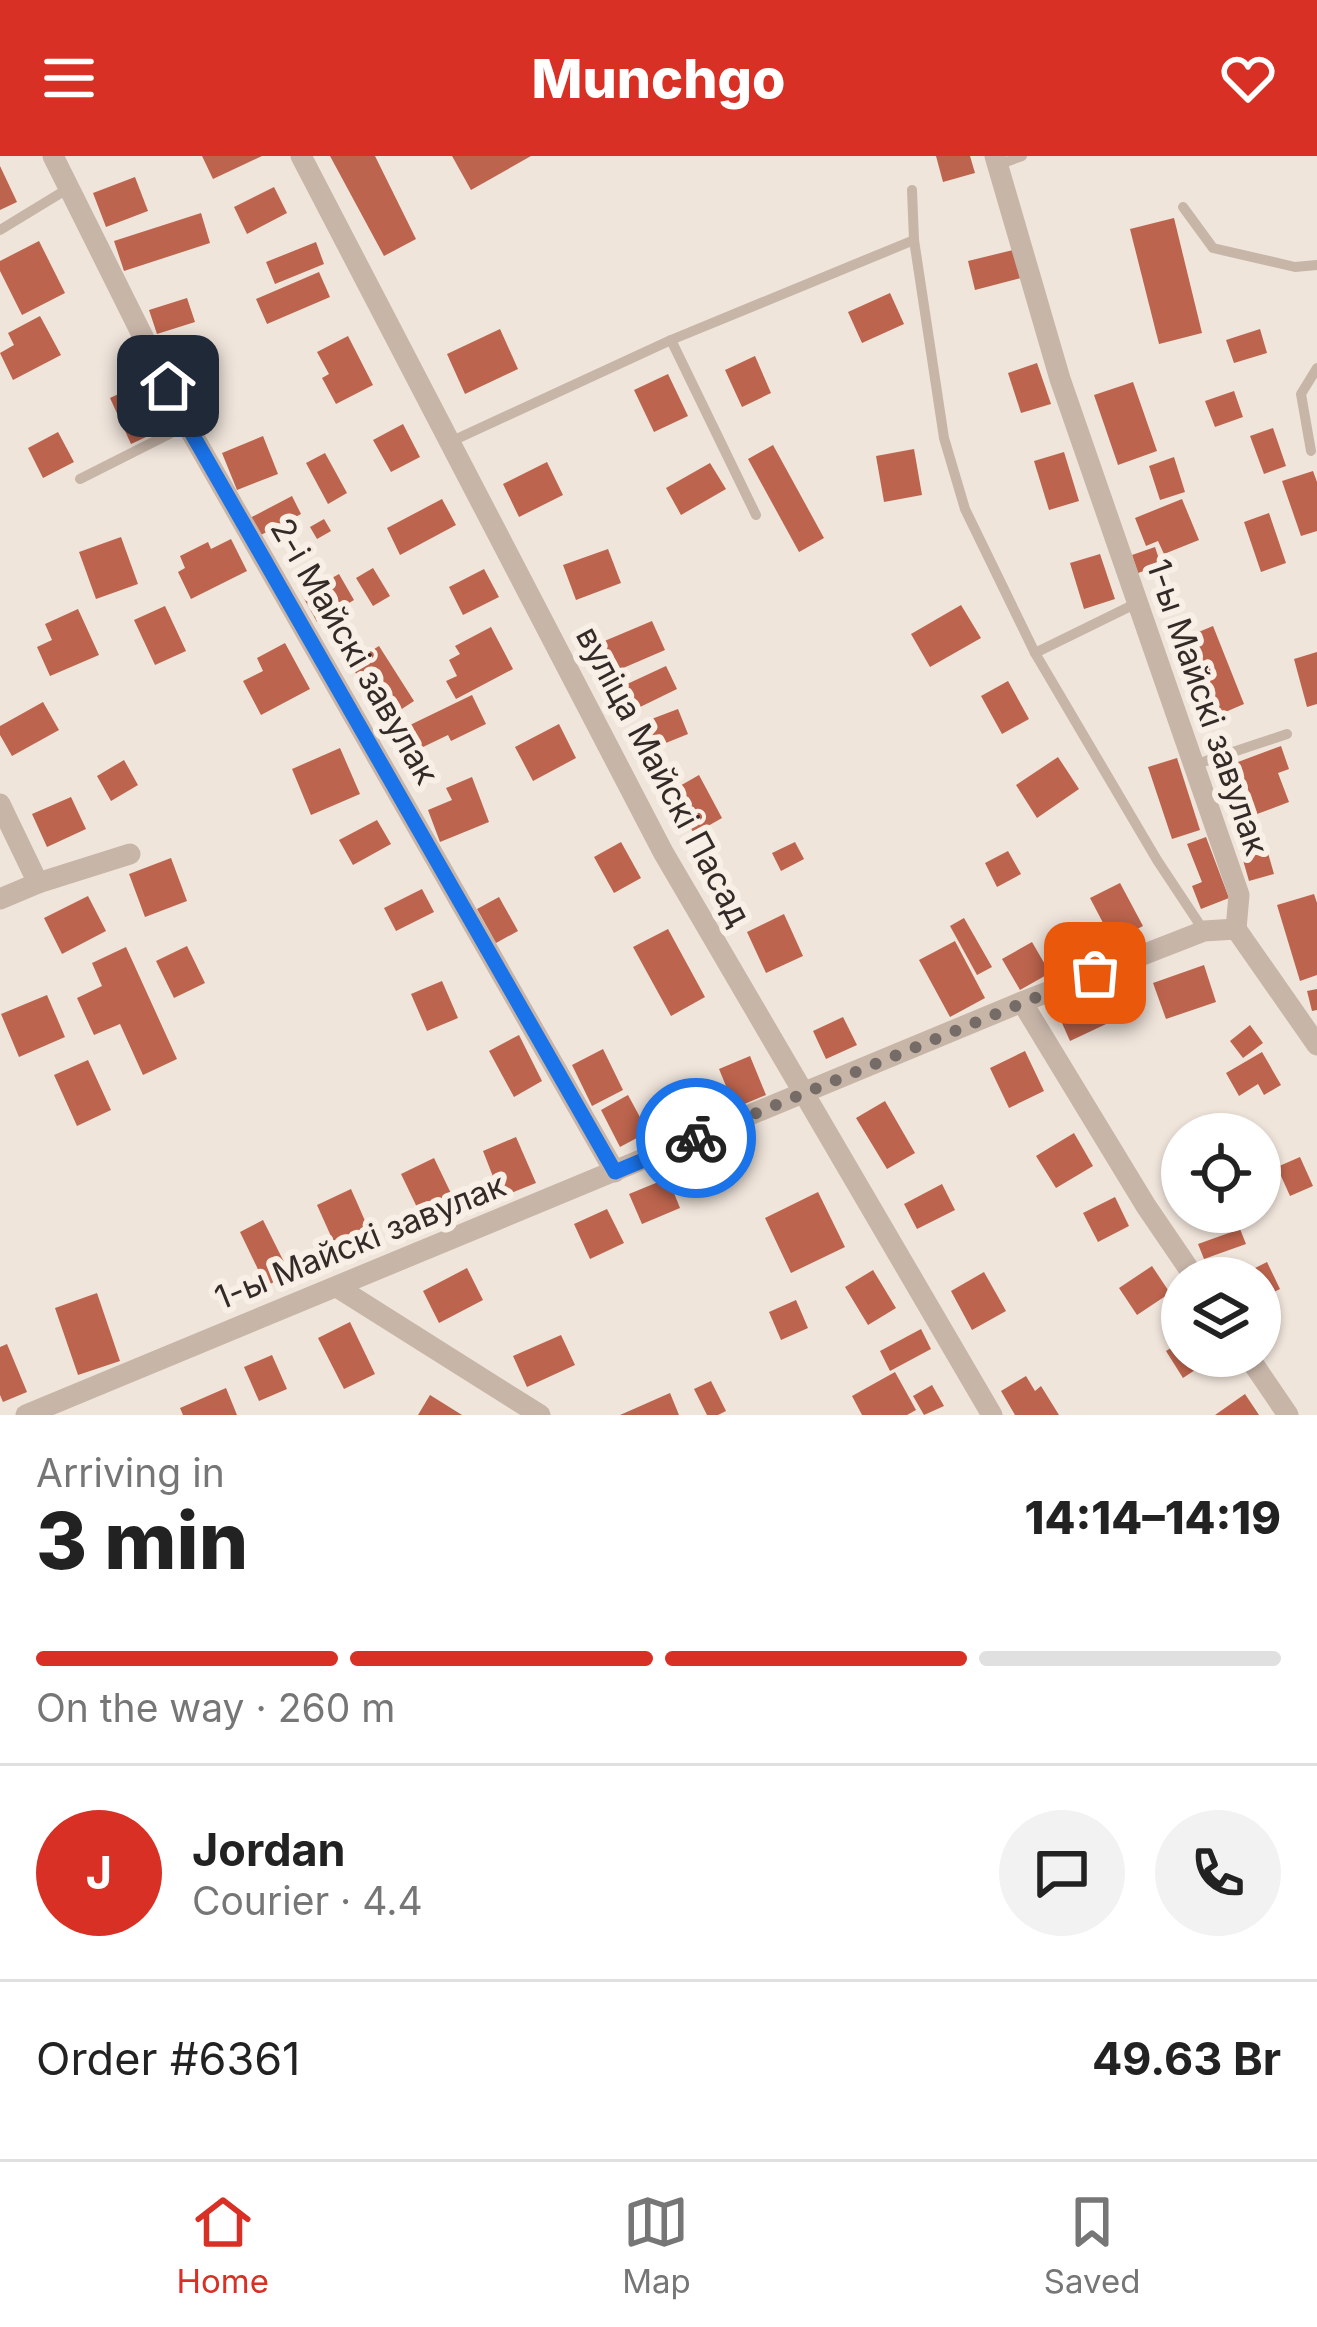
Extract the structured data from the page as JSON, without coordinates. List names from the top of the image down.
{
  "streets": {
    "street": ["2-і Майскі завулак", "1-ы Майскі завулак", "вуліца Майскі Пасад"]
  },
  "crossings": [
    ["2-і Майскі завулак", "1-ы Майскі завулак"],
    ["1-ы Майскі завулак", "вуліца Майскі Пасад"]
  ],
  "page": {
    "header": "Munchgo",
    "heading": ["3 min", "Arriving in", "14:14–14:19"],
    "panel": [
      "Jordan",
      "Courier · 4.4",
      "Order #6361",
      "49.63 Br"
    ],
    "bar": "On the way · 260 m",
    "round": "J",
    "tabs": ["Home", "Map", "Saved"]
  }
}
